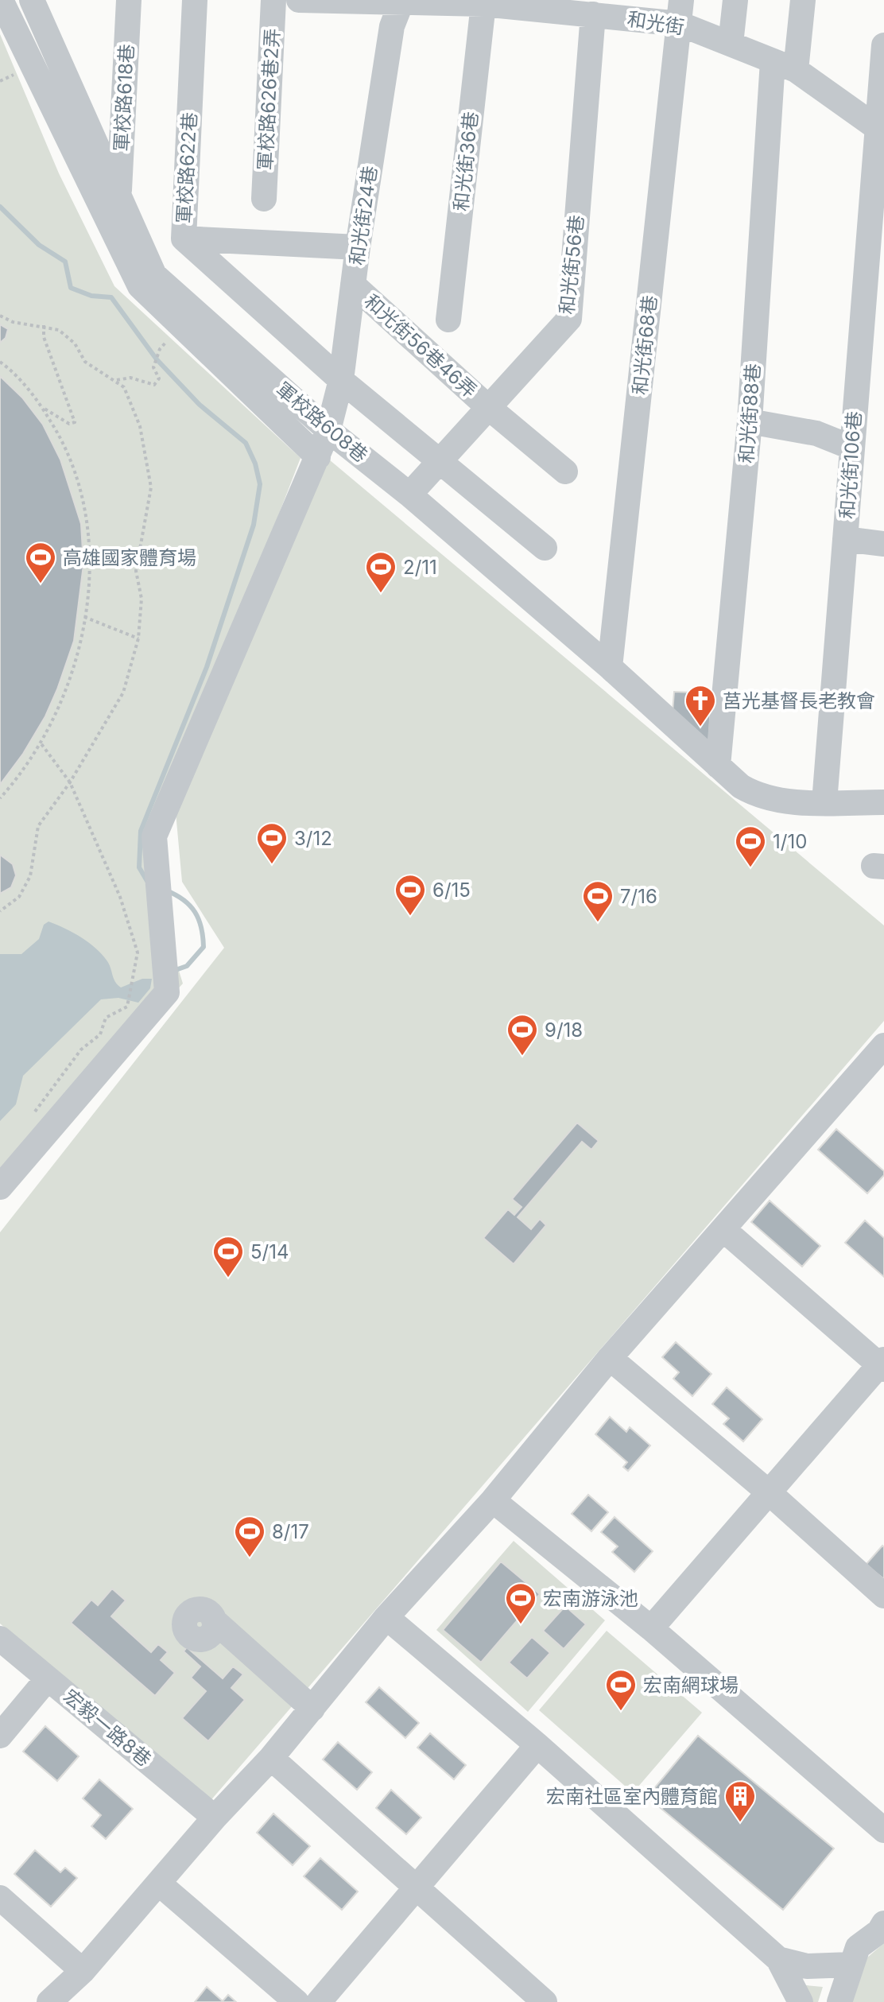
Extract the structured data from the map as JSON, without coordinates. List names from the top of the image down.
{
  "streets": {
    "street": [
      "和光街",
      "軍校路618巷",
      "軍校路626巷2弄",
      "和光街36巷",
      "軍校路622巷",
      "和光街24巷",
      "和光街56巷",
      "和光街68巷",
      "和光街56巷46弄",
      "和光街88巷",
      "軍校路608巷",
      "和光街106巷",
      "宏毅一路8巷"
    ]
  },
  "crossings": [
    ["和光街", "和光街36巷"],
    ["和光街", "和光街24巷"],
    ["和光街", "和光街56巷"],
    ["和光街", "和光街68巷"],
    ["和光街", "和光街88巷"],
    ["和光街", "和光街106巷"],
    ["軍校路618巷", "軍校路608巷"],
    ["軍校路622巷", "和光街24巷"],
    ["軍校路622巷", "和光街56巷"],
    ["和光街24巷", "和光街56巷46弄"],
    ["和光街24巷", "軍校路608巷"],
    ["和光街56巷", "和光街56巷46弄"],
    ["和光街56巷", "軍校路608巷"],
    ["和光街68巷", "軍校路608巷"],
    ["和光街88巷", "軍校路608巷"],
    ["軍校路608巷", "和光街106巷"]
  ],
  "places": {
    "sports": [
      "高雄國家體育場",
      "2/11",
      "3/12",
      "1/10",
      "6/15",
      "7/16",
      "9/18",
      "5/14",
      "8/17",
      "宏南游泳池",
      "宏南網球場"
    ],
    "church": ["莒光基督長老教會"],
    "building": ["宏南社區室內體育館"]
  }
}
